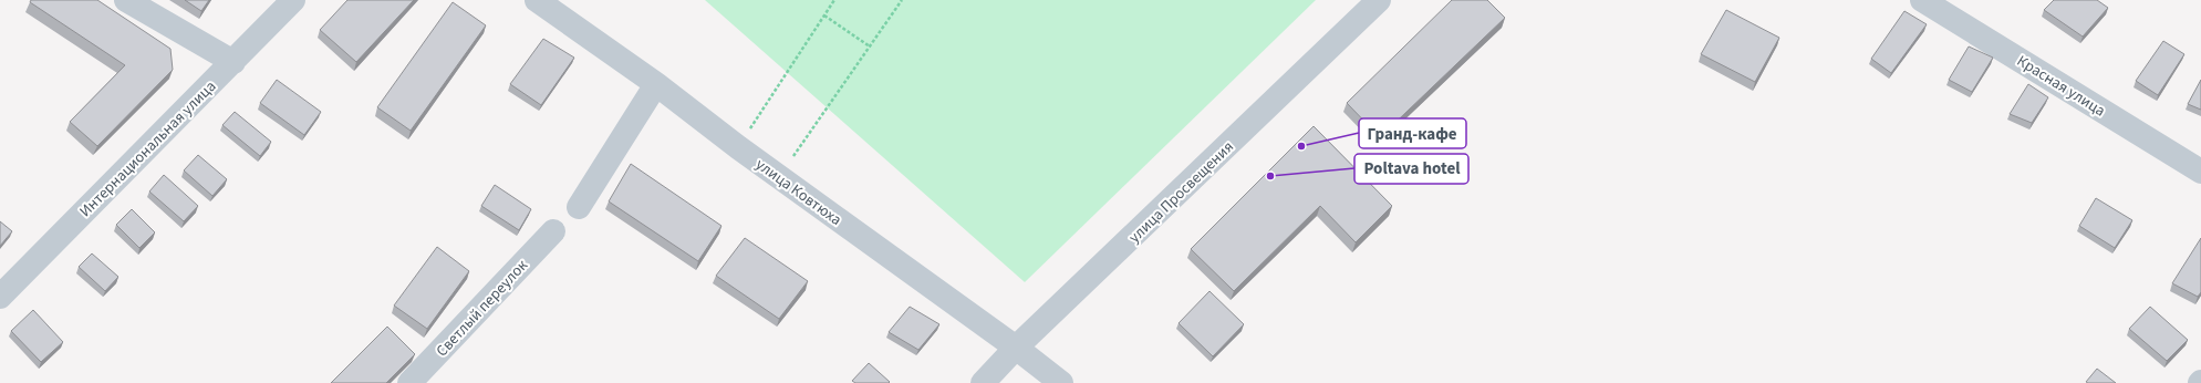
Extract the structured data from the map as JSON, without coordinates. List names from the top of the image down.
{
  "streets": {
    "street": [
      "Красная улица",
      "Интернациональная улица",
      "улица Ковтюха",
      "улица Просвещения",
      "Светлый переулок"
    ]
  },
  "crossings": [
    ["улица Ковтюха", "улица Просвещения"]
  ],
  "places": ["Гранд-кафе", "Poltava hotel"]
}
